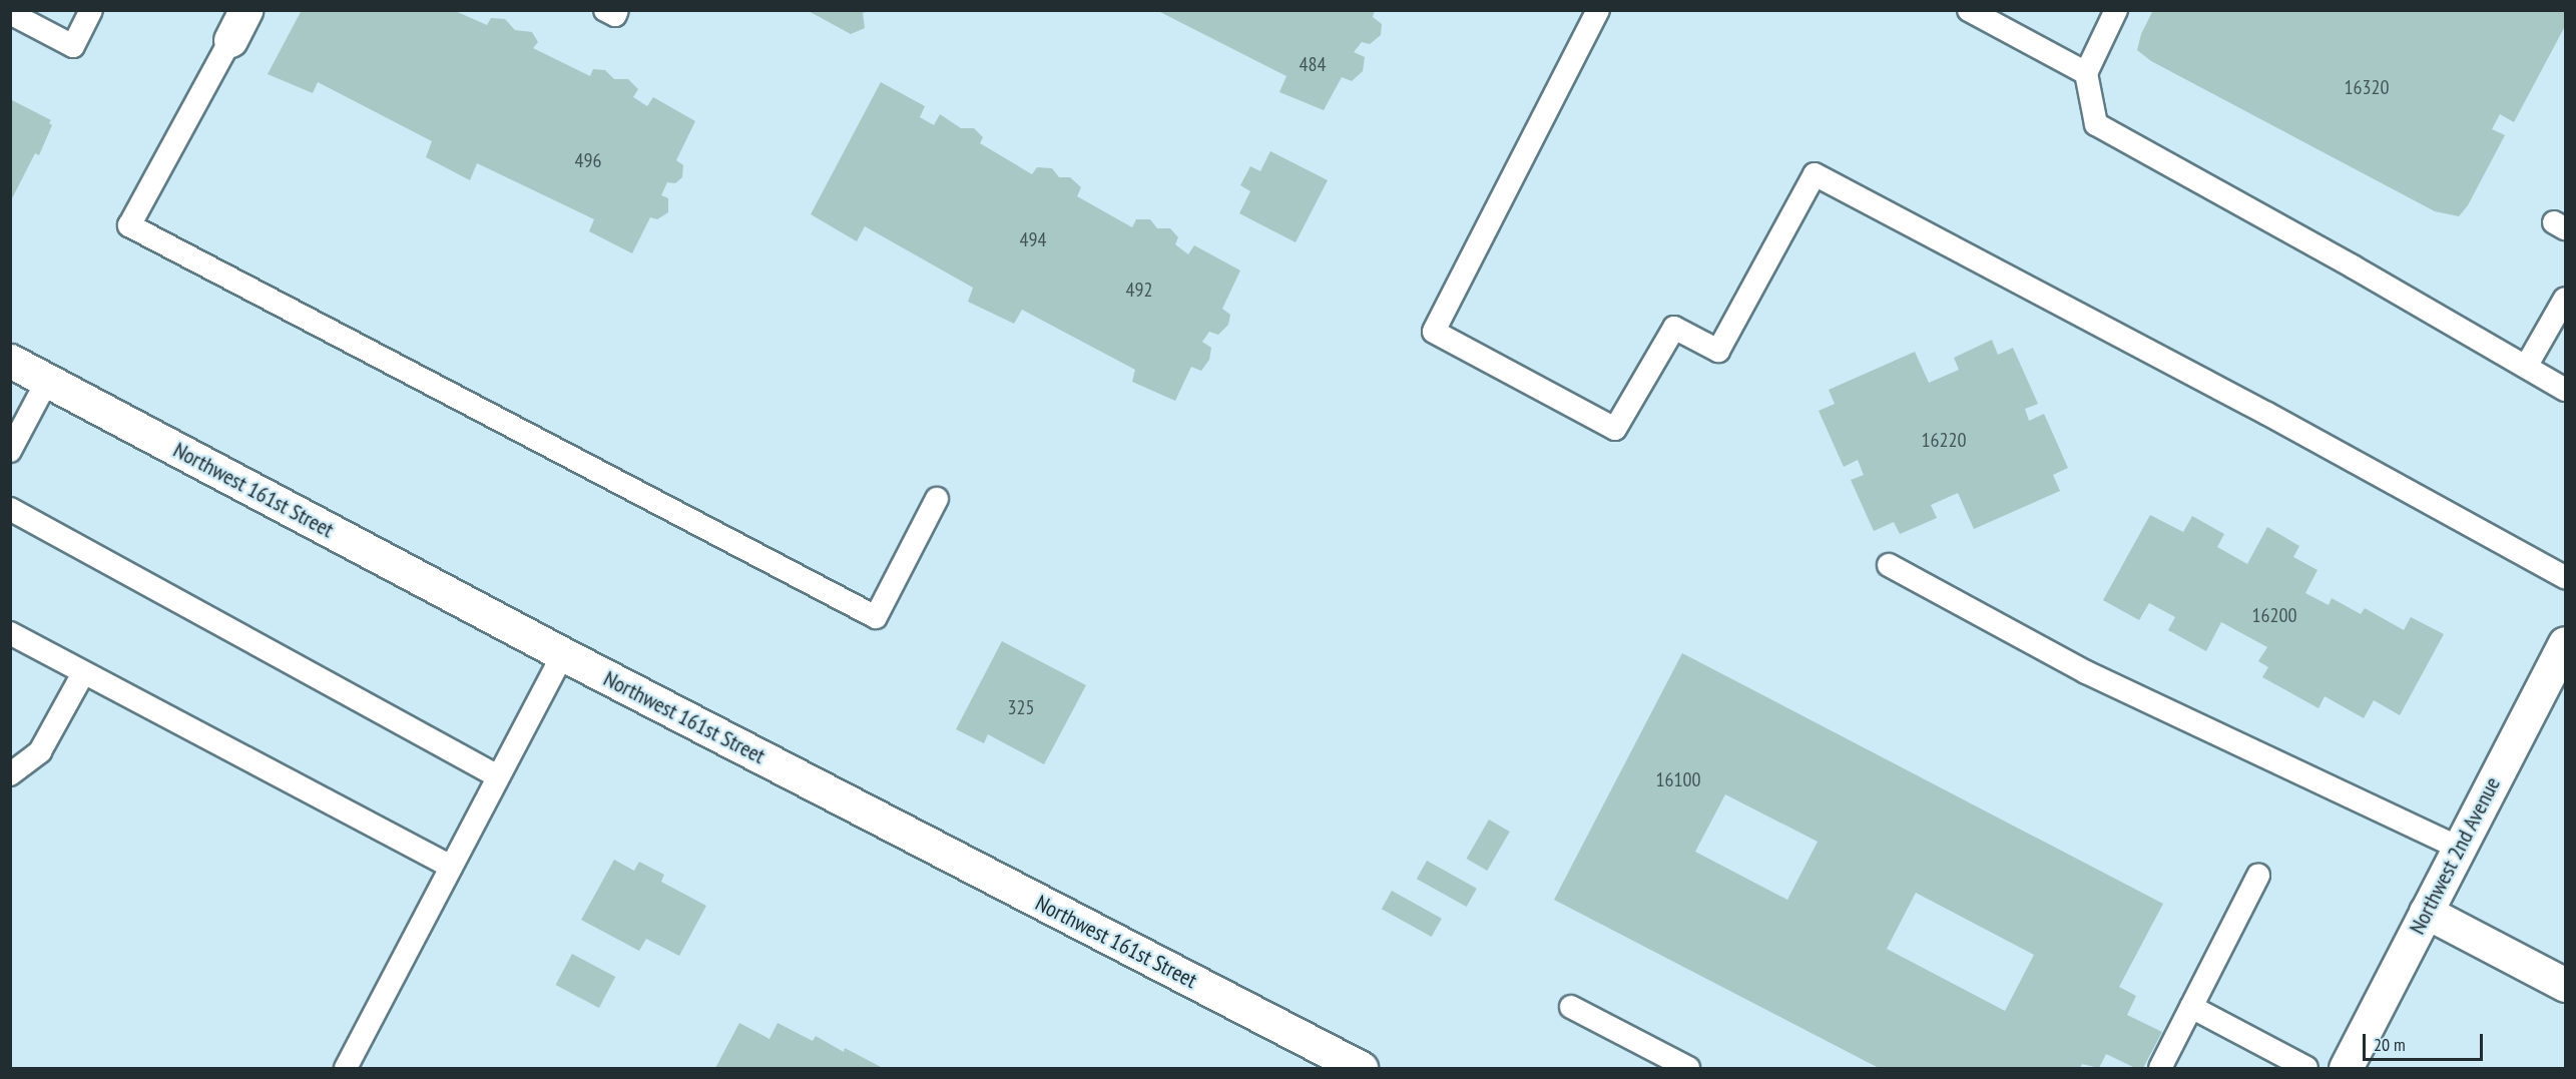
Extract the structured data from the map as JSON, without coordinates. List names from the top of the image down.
{
  "streets": {
    "street": ["Northwest 161st Street", "Northwest 2nd Avenue"]
  },
  "house_numbers": [
    "484",
    "16320",
    "496",
    "494",
    "492",
    "16220",
    "16200",
    "325",
    "16100"
  ],
  "scale_bar": "20 m"
}
